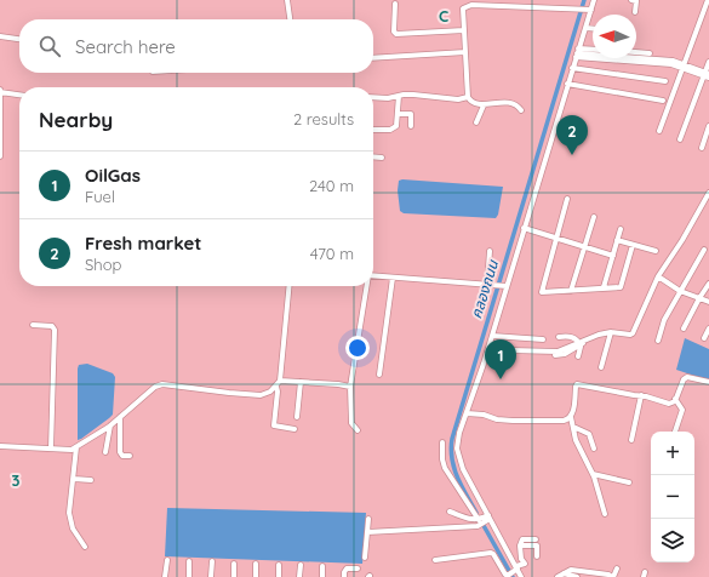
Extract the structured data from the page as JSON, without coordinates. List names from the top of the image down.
{
  "water": ["คลองถนน"],
  "north": "left",
  "page": {
    "search": "Search here",
    "heading": ["Nearby", "2 results"],
    "pins": ["2", "1"],
    "list": [
      {
        "mark": "1",
        "name": "OilGas",
        "note": "Fuel",
        "value": "240 m"
      },
      {
        "mark": "2",
        "name": "Fresh market",
        "note": "Shop",
        "value": "470 m"
      }
    ],
    "map_buttons": ["+", "−"]
  },
  "grid": {
    "columns": ["C"],
    "rows": ["3"]
  }
}
